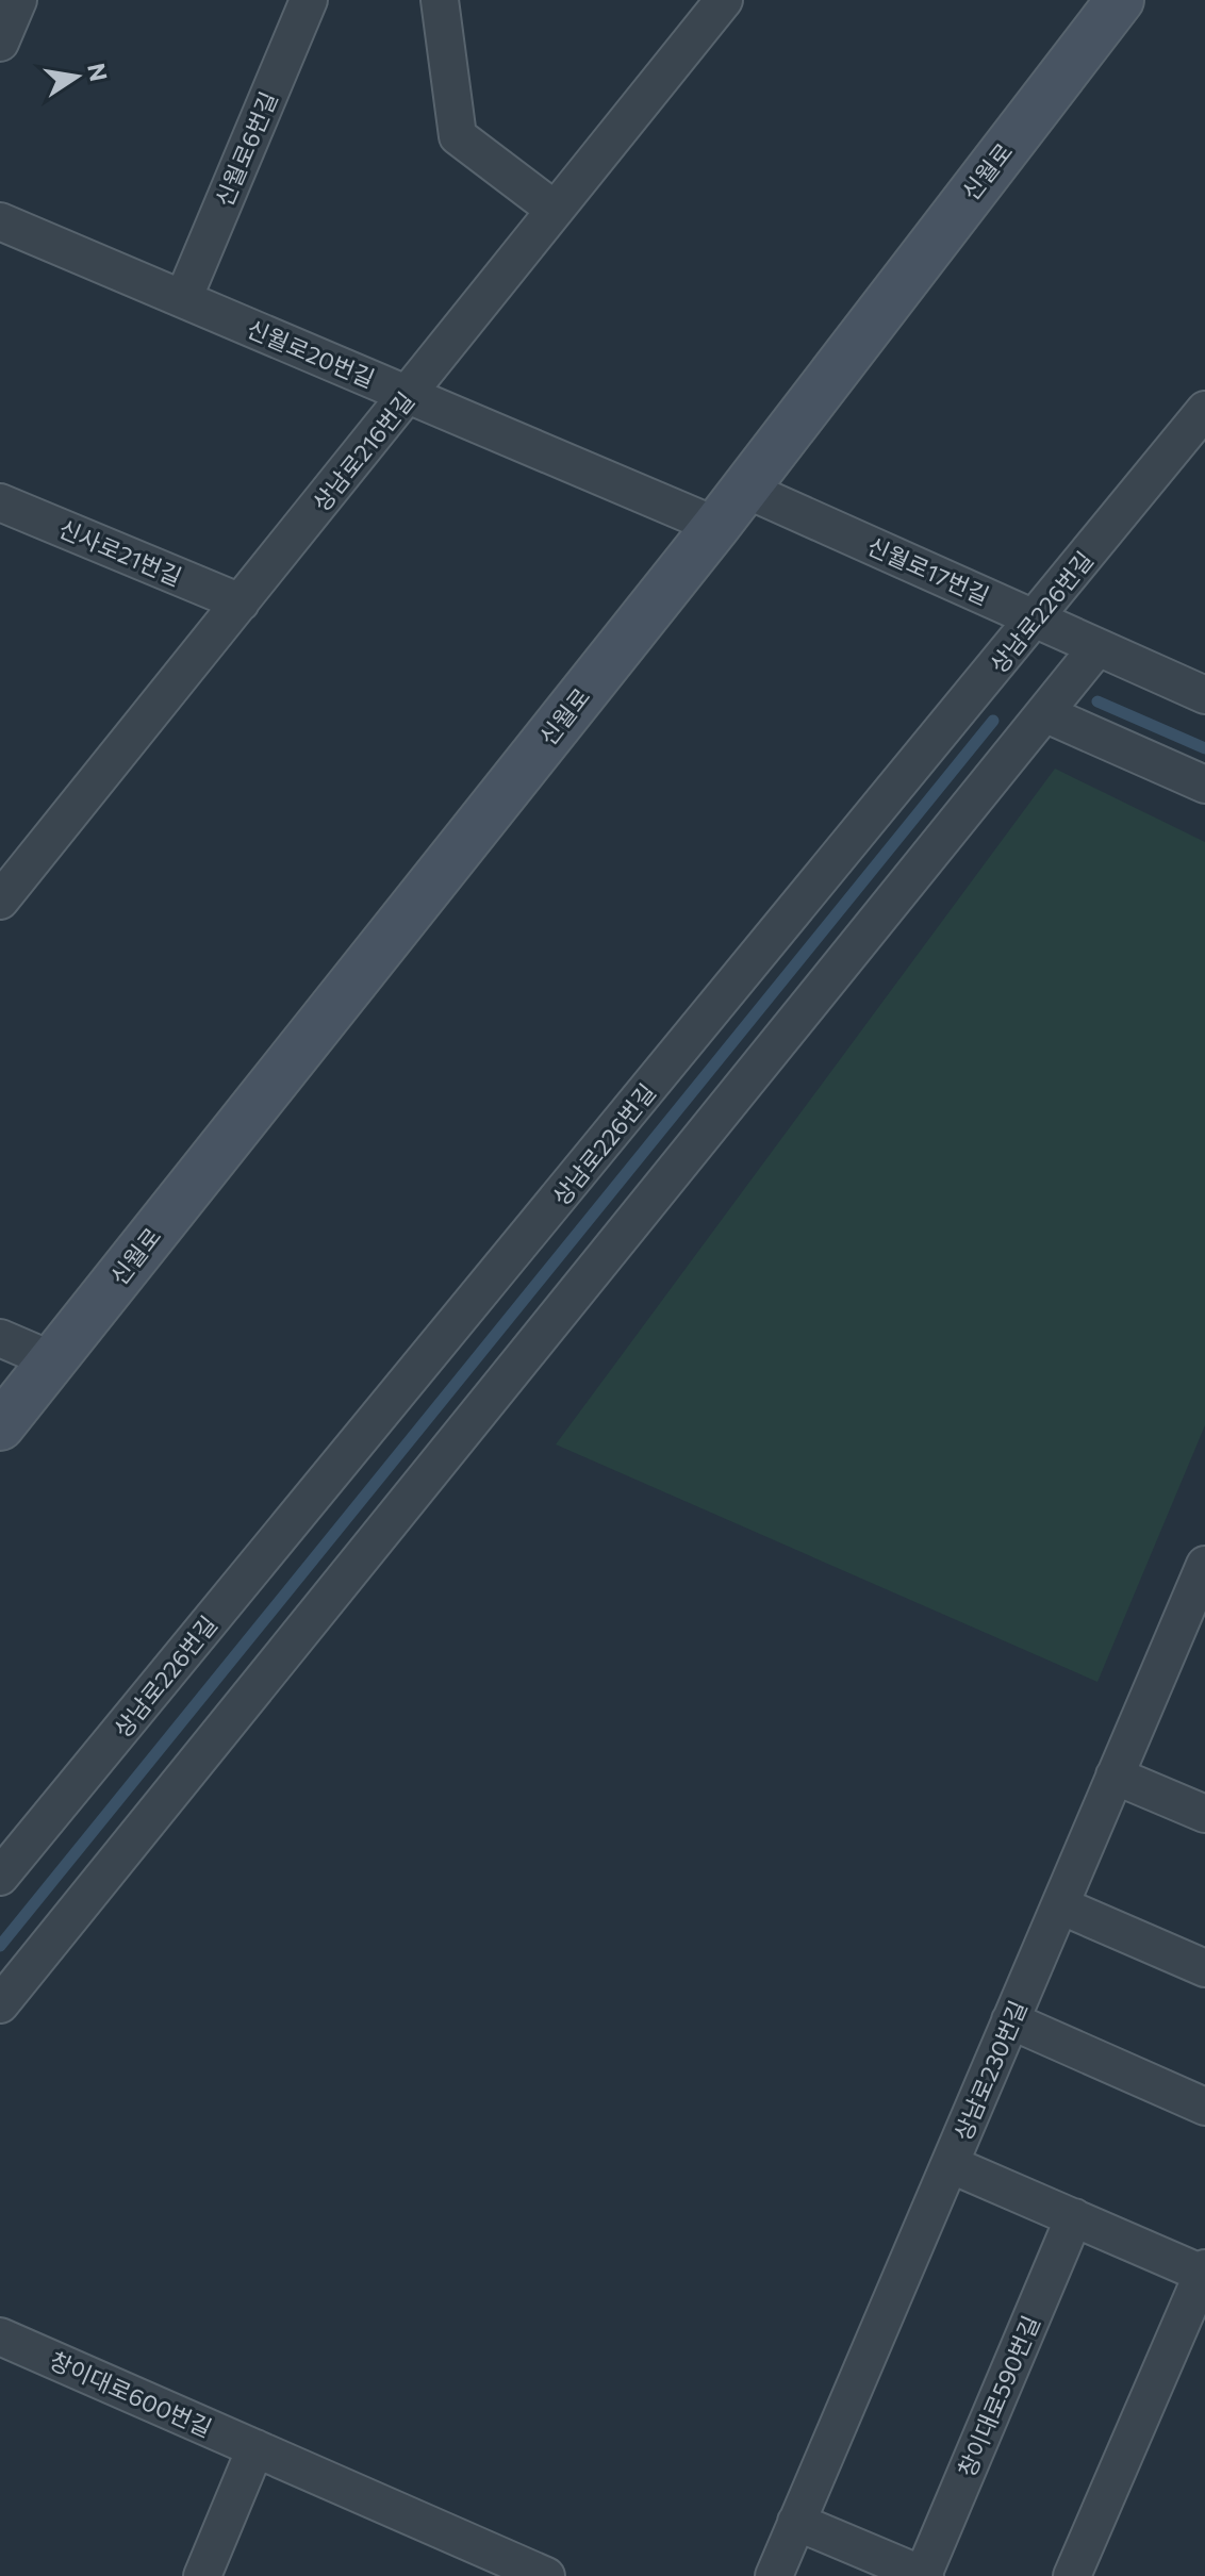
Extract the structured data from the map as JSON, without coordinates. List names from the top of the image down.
{
  "streets": {
    "street": [
      "신월로6번길",
      "신월로",
      "신월로20번길",
      "상남로216번길",
      "신사로21번길",
      "신월로17번길",
      "상남로226번길",
      "상남로230번길",
      "창이대로600번길",
      "창이대로590번길"
    ]
  },
  "crossings": [
    ["신월로6번길", "신월로20번길"],
    ["신월로", "신월로20번길"],
    ["신월로", "신월로17번길"],
    ["신월로20번길", "상남로216번길"],
    ["상남로216번길", "신사로21번길"],
    ["신월로17번길", "상남로226번길"]
  ],
  "north": "right"
}
